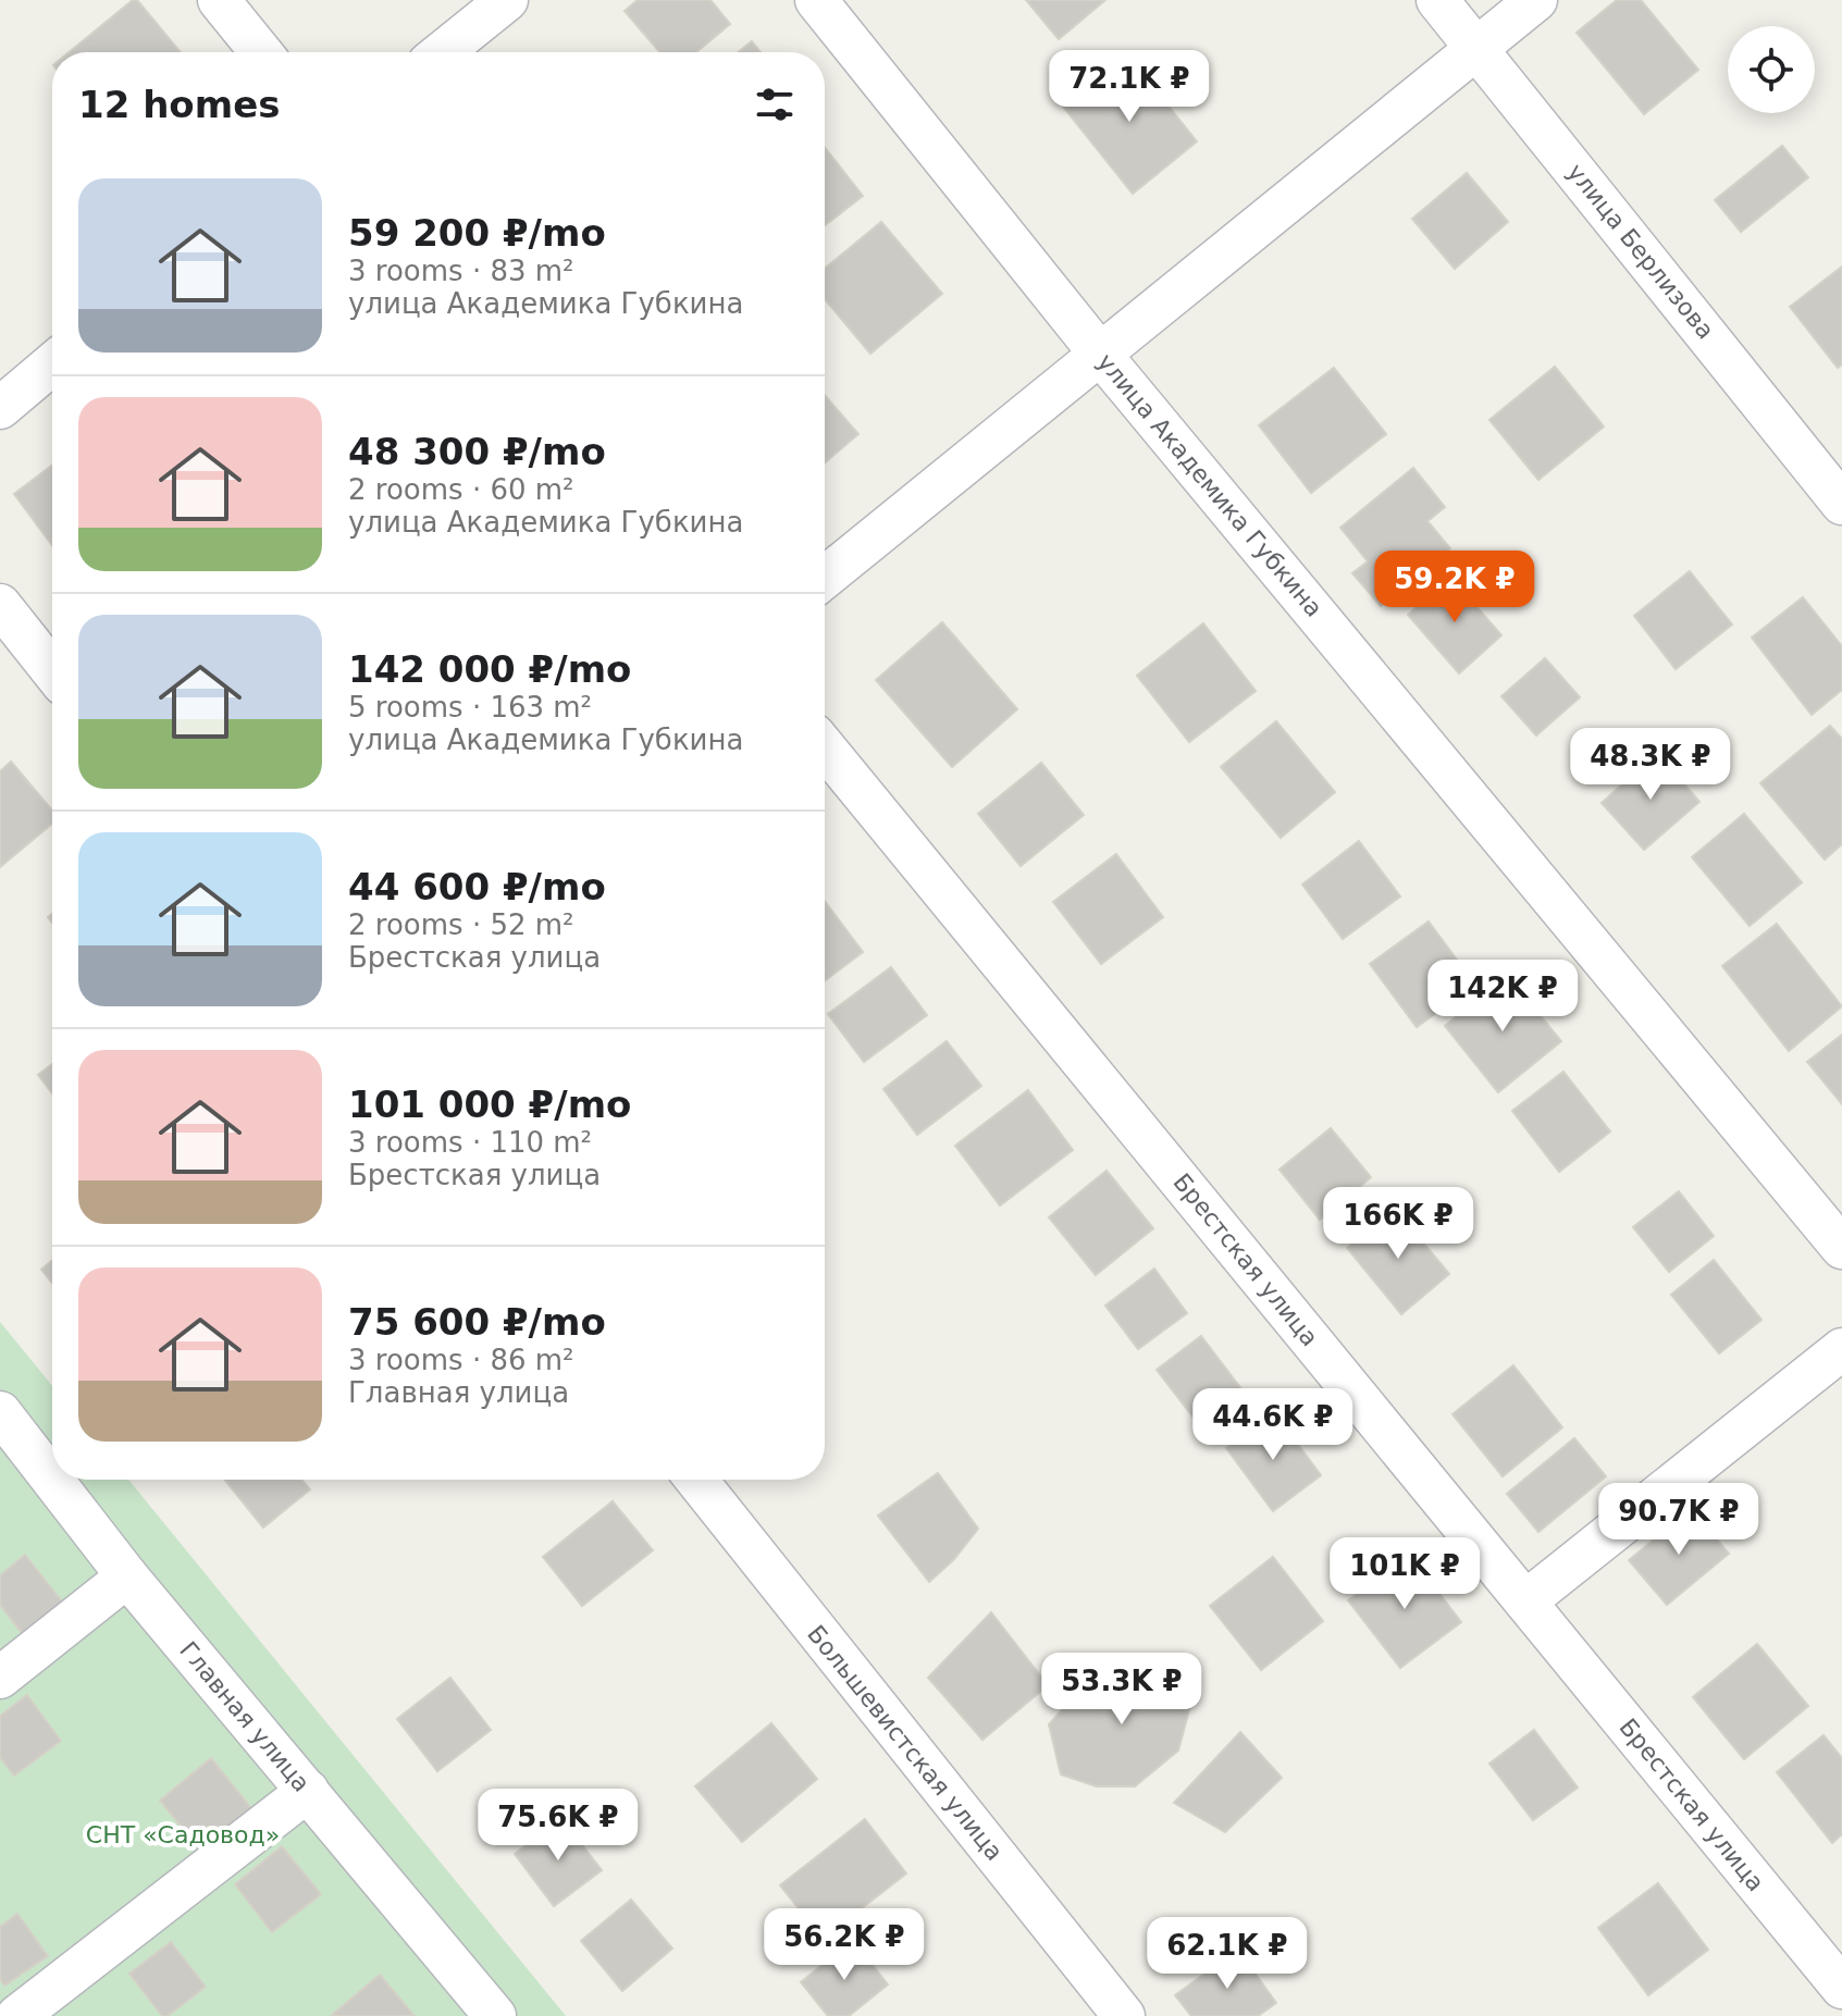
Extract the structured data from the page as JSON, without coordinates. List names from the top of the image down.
{
  "streets": {
    "street": [
      "улица Берлизова",
      "улица Академика Губкина",
      "Брестская улица",
      "Главная улица",
      "Большевистская улица"
    ]
  },
  "parks": ["СНТ «Садовод»"],
  "page": {
    "price": [
      "72.1K ₽",
      "59.2K ₽",
      "48.3K ₽",
      "142K ₽",
      "166K ₽",
      "44.6K ₽",
      "90.7K ₽",
      "101K ₽",
      "53.3K ₽",
      "75.6K ₽",
      "56.2K ₽",
      "62.1K ₽"
    ],
    "heading": "12 homes",
    "list": [
      {
        "name": "59 200 ₽/mo",
        "note": "3 rooms · 83 m² · улица Академика Губкина"
      },
      {
        "name": "48 300 ₽/mo",
        "note": "2 rooms · 60 m² · улица Академика Губкина"
      },
      {
        "name": "142 000 ₽/mo",
        "note": "5 rooms · 163 m² · улица Академика Губкина"
      },
      {
        "name": "44 600 ₽/mo",
        "note": "2 rooms · 52 m² · Брестская улица"
      },
      {
        "name": "101 000 ₽/mo",
        "note": "3 rooms · 110 m² · Брестская улица"
      },
      {
        "name": "75 600 ₽/mo",
        "note": "3 rooms · 86 m² · Главная улица"
      }
    ]
  }
}
